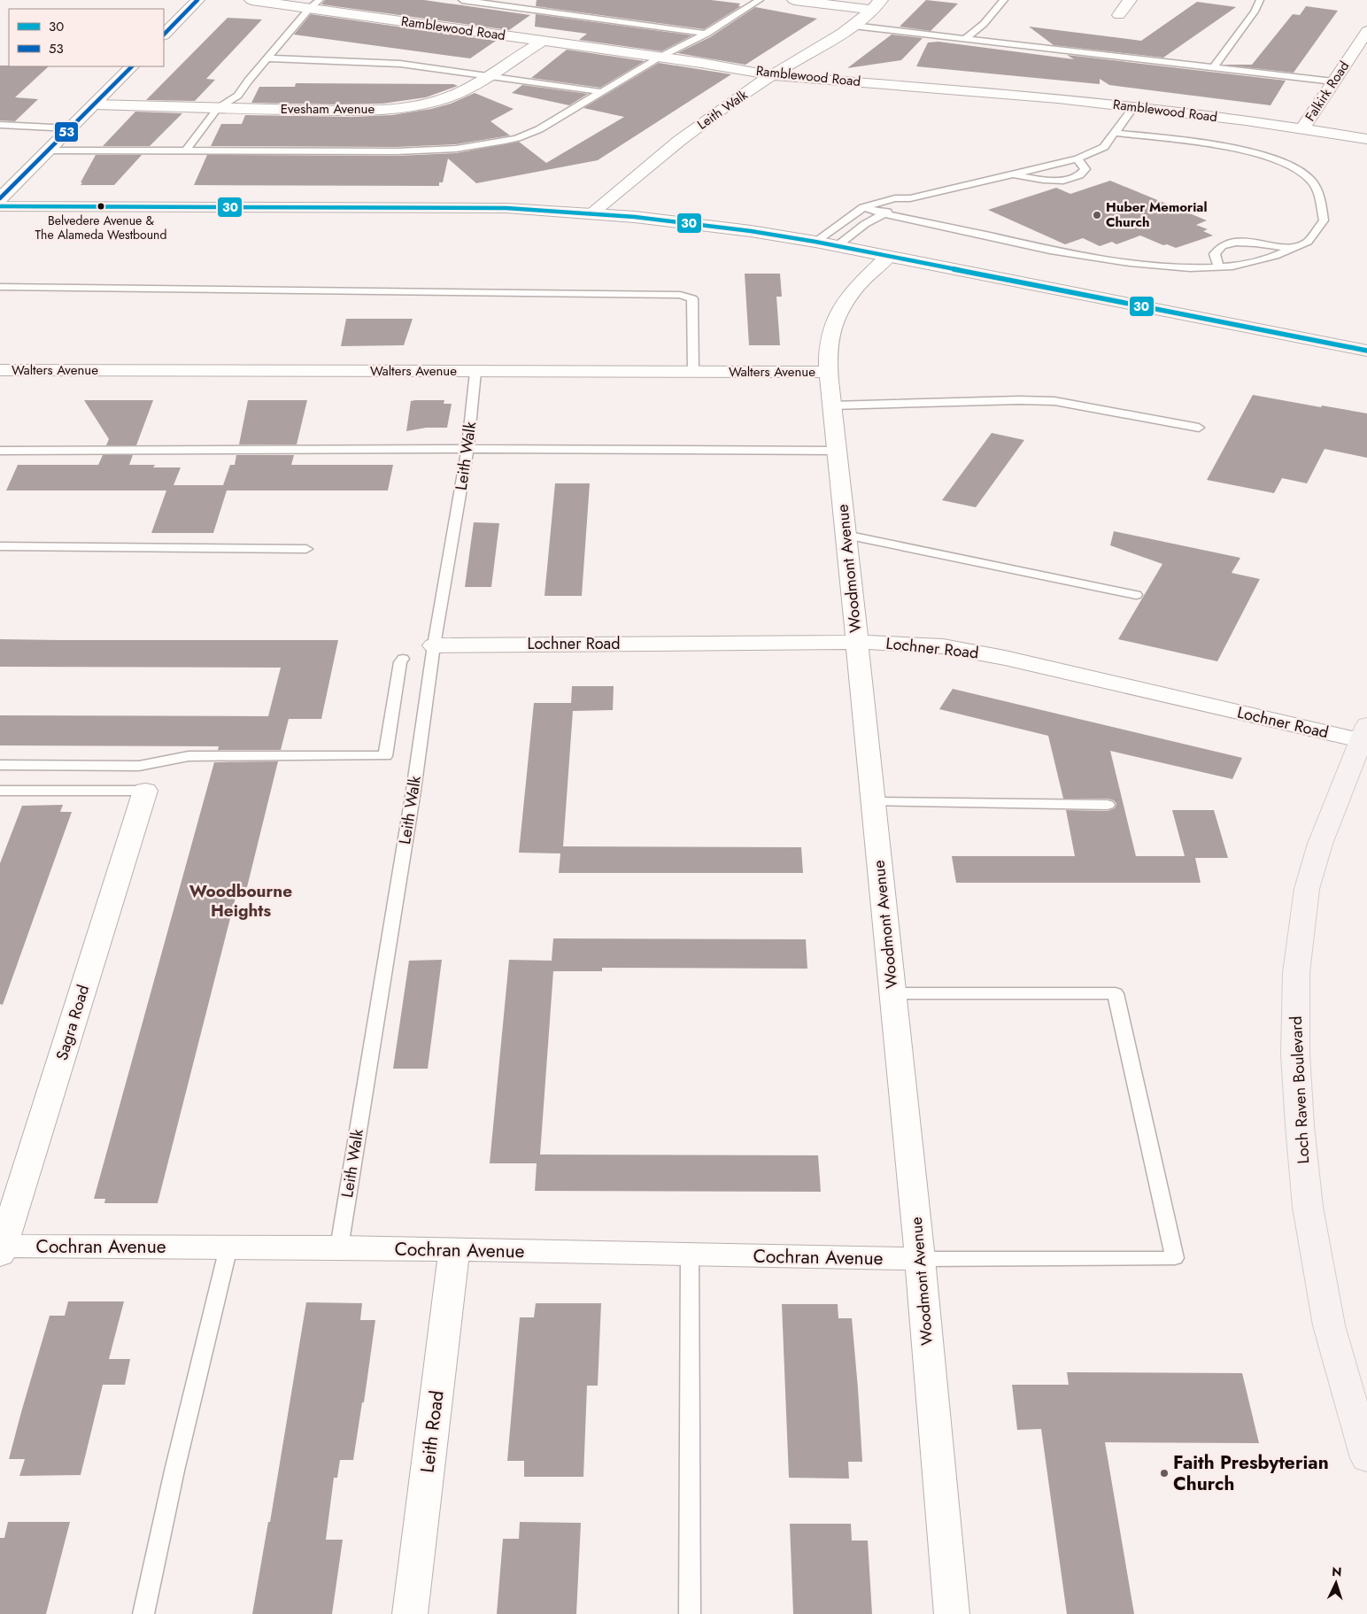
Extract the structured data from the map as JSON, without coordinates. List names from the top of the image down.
{
  "streets": {
    "main road": ["Loch Raven Boulevard"],
    "street": [
      "Ramblewood Road",
      "Falkirk Road",
      "Evesham Avenue",
      "Leith Walk",
      "Walters Avenue",
      "Woodmont Avenue",
      "Lochner Road",
      "Sagra Road",
      "Cochran Avenue",
      "Leith Road"
    ]
  },
  "crossings": [
    ["Ramblewood Road", "Falkirk Road"],
    ["Ramblewood Road", "Evesham Avenue"],
    ["Ramblewood Road", "Leith Walk"],
    ["Leith Walk", "Walters Avenue"],
    ["Leith Walk", "Lochner Road"],
    ["Leith Walk", "Cochran Avenue"],
    ["Walters Avenue", "Woodmont Avenue"],
    ["Woodmont Avenue", "Lochner Road"],
    ["Woodmont Avenue", "Cochran Avenue"],
    ["Lochner Road", "Loch Raven Boulevard"],
    ["Sagra Road", "Cochran Avenue"],
    ["Cochran Avenue", "Leith Road"]
  ],
  "districts": ["Woodbourne Heights"],
  "places": ["Belvedere Avenue & The Alameda Westbound", "Huber Memorial Church", "Faith Presbyterian Church"],
  "lines": ["transit line 53", "transit line 30"],
  "legend": ["30", "53"],
  "north": "top"
}
